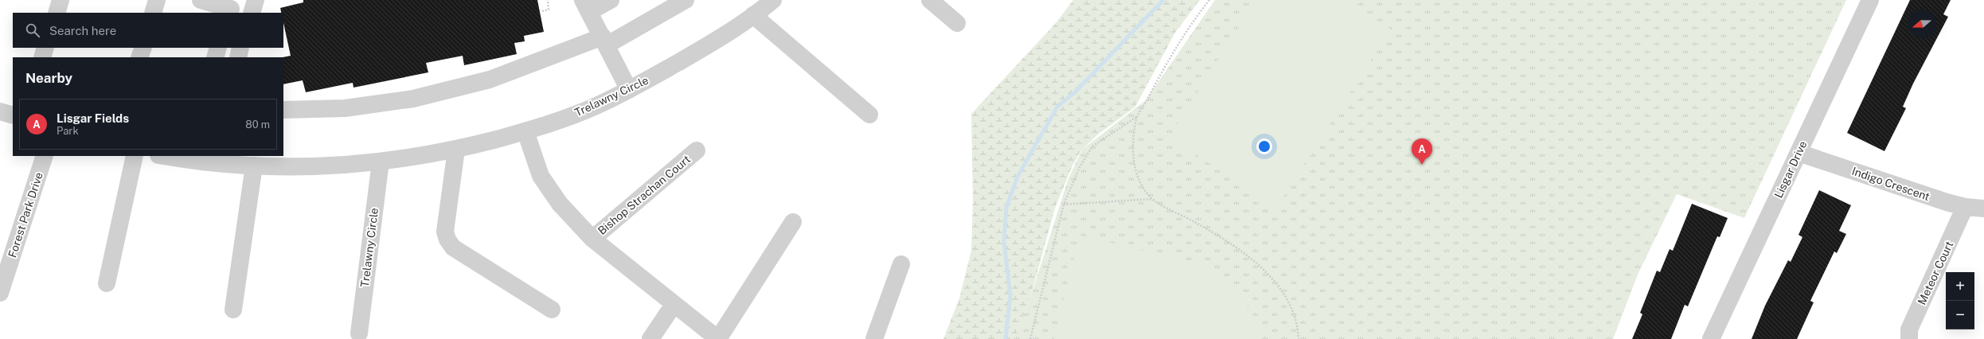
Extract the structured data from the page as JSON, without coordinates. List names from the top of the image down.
{
  "streets": {
    "street": [
      "Trelawny Circle",
      "Lisgar Drive",
      "Indigo Crescent",
      "Bishop Strachan Court",
      "Forest Park Drive",
      "Meteor Court"
    ]
  },
  "crossings": [
    ["Trelawny Circle", "Bishop Strachan Court"],
    ["Lisgar Drive", "Indigo Crescent"],
    ["Indigo Crescent", "Meteor Court"]
  ],
  "north": "left",
  "page": {
    "search": "Search here",
    "heading": "Nearby",
    "list": [
      {
        "mark": "A",
        "name": "Lisgar Fields",
        "note": "Park",
        "value": "80 m"
      }
    ],
    "pins": "A",
    "map_buttons": ["+", "−"]
  }
}
